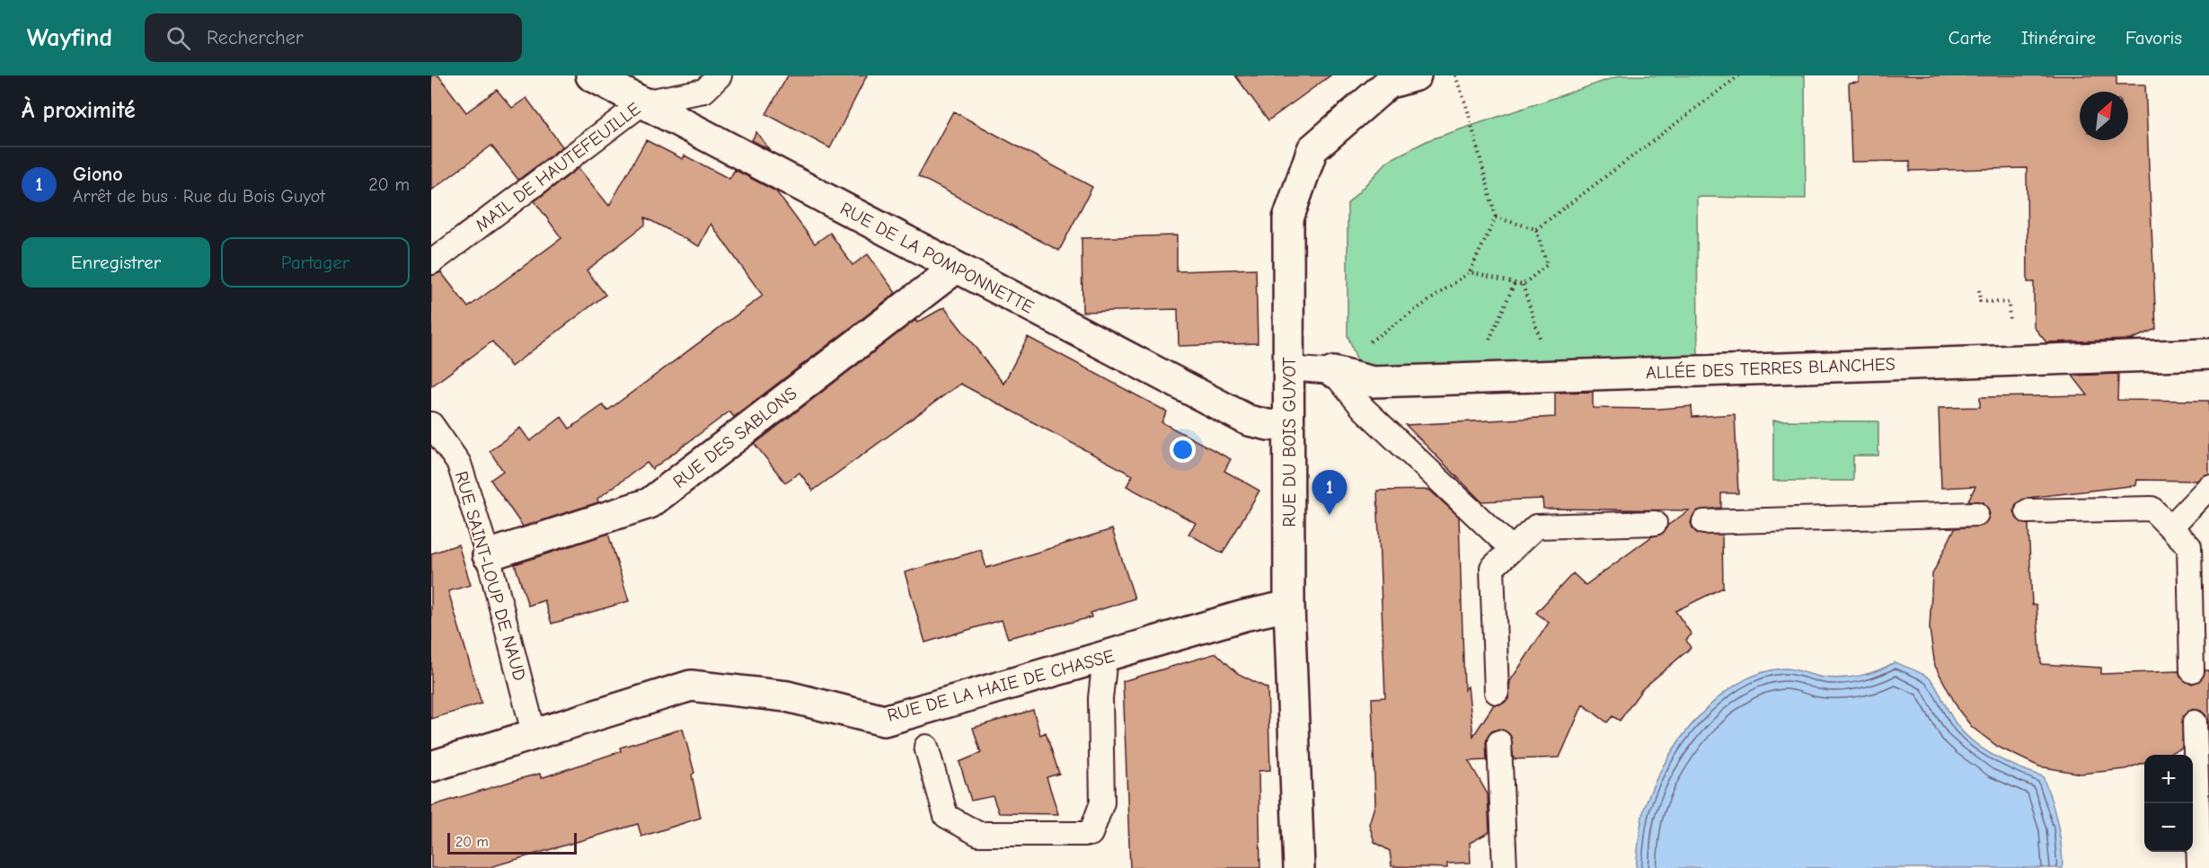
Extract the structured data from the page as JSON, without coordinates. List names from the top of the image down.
{
  "streets": {
    "street": [
      "RUE DE LA POMPONNETTE",
      "ALLÉE DES TERRES BLANCHES",
      "RUE DES SABLONS",
      "RUE DU BOIS GUYOT",
      "RUE DE LA HAIE DE CHASSE"
    ],
    "lane": ["MAIL DE HAUTEFEUILLE", "RUE SAINT-LOUP DE NAUD"]
  },
  "crossings": [
    ["MAIL DE HAUTEFEUILLE", "RUE DE LA POMPONNETTE"],
    ["RUE DE LA POMPONNETTE", "RUE DES SABLONS"],
    ["RUE DE LA POMPONNETTE", "RUE DU BOIS GUYOT"],
    ["RUE DES SABLONS", "RUE SAINT-LOUP DE NAUD"],
    ["RUE DU BOIS GUYOT", "RUE DE LA HAIE DE CHASSE"],
    ["RUE SAINT-LOUP DE NAUD", "RUE DE LA HAIE DE CHASSE"]
  ],
  "scale_bar": "20 m",
  "north": "top right",
  "page": {
    "header": "Wayfind",
    "search": "Rechercher",
    "nav": ["Carte", "Itinéraire", "Favoris"],
    "heading": "À proximité",
    "list": [
      {
        "mark": "1",
        "name": "Giono",
        "note": "Arrêt de bus · Rue du Bois Guyot",
        "value": "20 m"
      }
    ],
    "buttons": ["Enregistrer", "Partager"],
    "pins": "1",
    "map_buttons": ["+", "−"],
    "scale": "20 m"
  }
}
